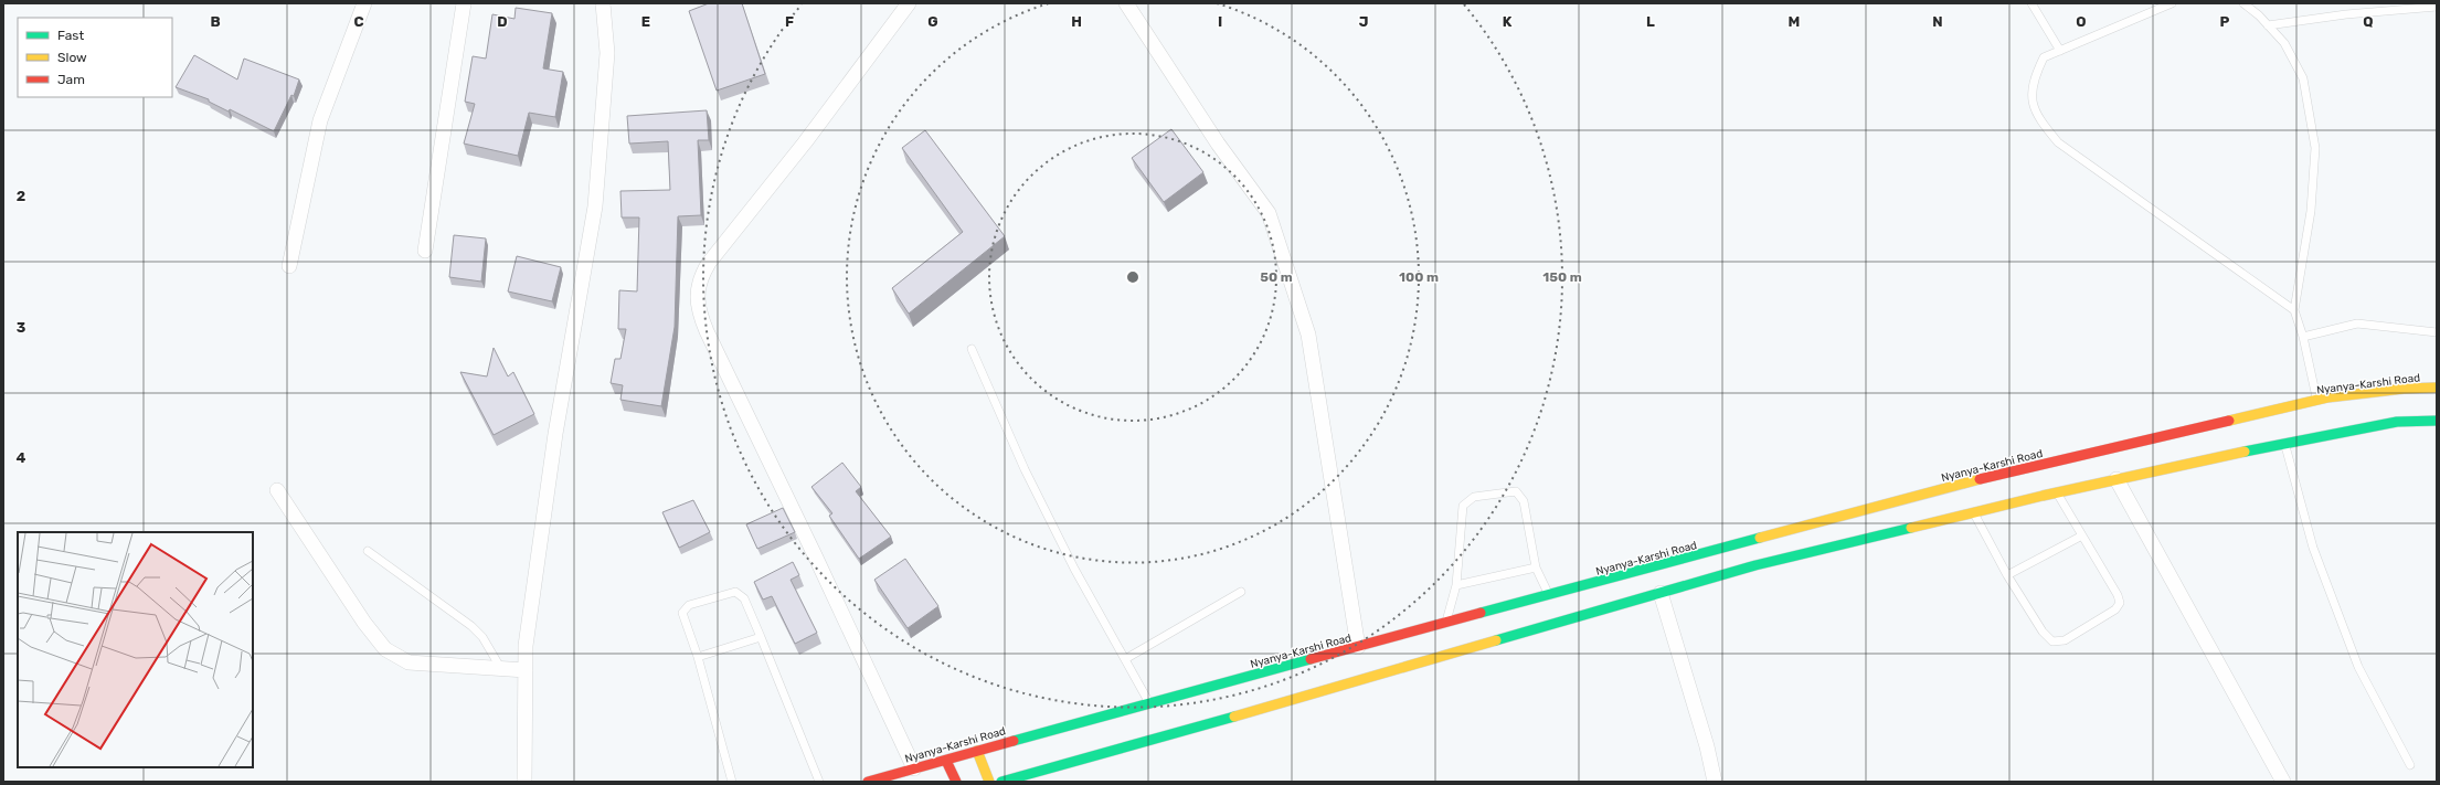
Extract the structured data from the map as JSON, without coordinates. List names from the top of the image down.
{
  "streets": {
    "main road": ["Nyanya-Karshi Road"]
  },
  "legend": ["Fast", "Slow", "Jam"],
  "grid": {
    "columns": [
      "B",
      "C",
      "D",
      "E",
      "F",
      "G",
      "H",
      "I",
      "J",
      "K",
      "L",
      "M",
      "N",
      "O",
      "P",
      "Q"
    ],
    "rows": ["2", "3", "4"]
  },
  "rings": ["50 m", "100 m", "150 m"]
}
